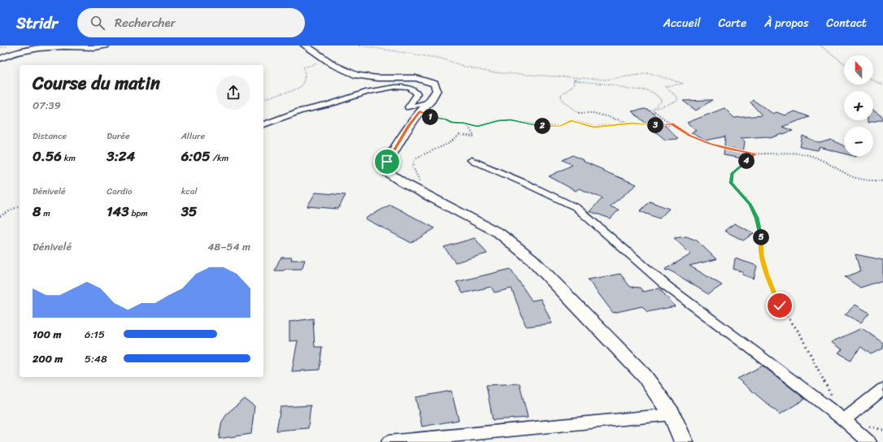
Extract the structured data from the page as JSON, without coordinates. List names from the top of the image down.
{
  "north": "top",
  "page": {
    "header": "Stridr",
    "search": "Rechercher",
    "nav": [
      "Accueil",
      "Carte",
      "À propos",
      "Contact"
    ],
    "map_buttons": ["+", "−"],
    "heading": ["Course du matin", "07:39"],
    "pins": [
      "1",
      "3",
      "2",
      "4",
      "5"
    ],
    "stats": [
      ["Distance", "0.56 km"],
      ["Durée", "3:24"],
      ["Allure", "6:05 /km"],
      ["Dénivelé", "8 m"],
      ["Cardio", "143 bpm"],
      ["kcal", "35"]
    ],
    "chart": ["Dénivelé", "48–54 m"],
    "list": [
      {
        "name": "100 m",
        "note": "6:15"
      },
      {
        "name": "200 m",
        "note": "5:48"
      }
    ]
  }
}
